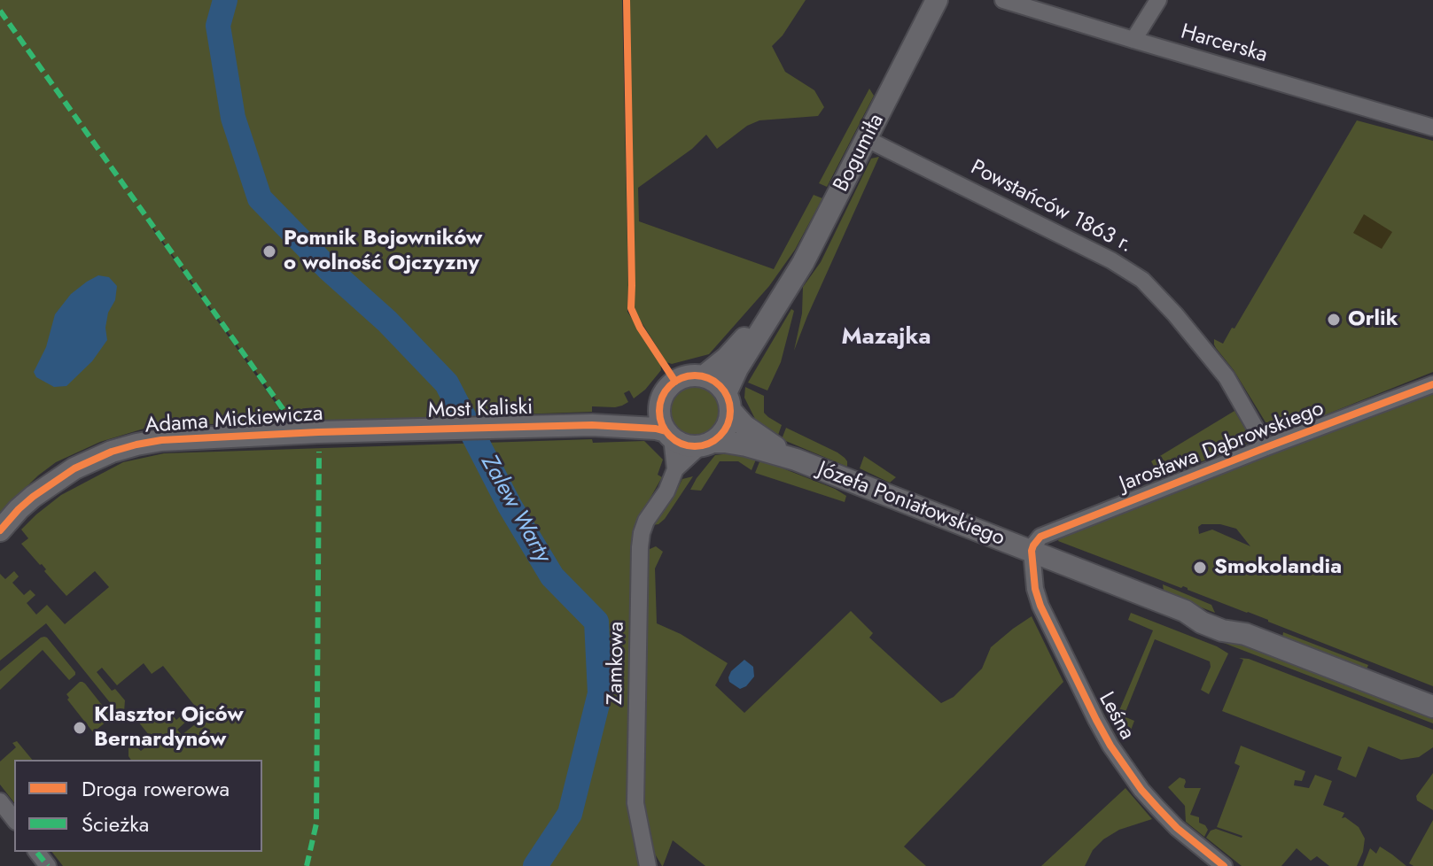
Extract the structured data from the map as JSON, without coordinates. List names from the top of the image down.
{
  "streets": {
    "street": [
      "Harcerska",
      "Bogumiła",
      "Powstańców 1863 r.",
      "Most Kaliski",
      "Adama Mickiewicza",
      "Jarosława Dąbrowskiego",
      "Józefa Poniatowskiego",
      "Zamkowa",
      "Leśna"
    ]
  },
  "crossings": [
    ["Bogumiła", "Powstańców 1863 r."],
    ["Bogumiła", "Józefa Poniatowskiego"],
    ["Bogumiła", "Zamkowa"],
    ["Powstańców 1863 r.", "Jarosława Dąbrowskiego"],
    ["Most Kaliski", "Adama Mickiewicza"],
    ["Jarosława Dąbrowskiego", "Józefa Poniatowskiego"],
    ["Jarosława Dąbrowskiego", "Leśna"],
    ["Józefa Poniatowskiego", "Zamkowa"],
    ["Józefa Poniatowskiego", "Leśna"]
  ],
  "districts": ["Mazajka"],
  "water": ["Zalew Warty"],
  "places": [
    "Pomnik Bojowników o wolność Ojczyzny",
    "Orlik",
    "Smokolandia",
    "Klasztor Ojców Bernardynów"
  ],
  "legend": ["Droga rowerowa", "Ścieżka"]
}
